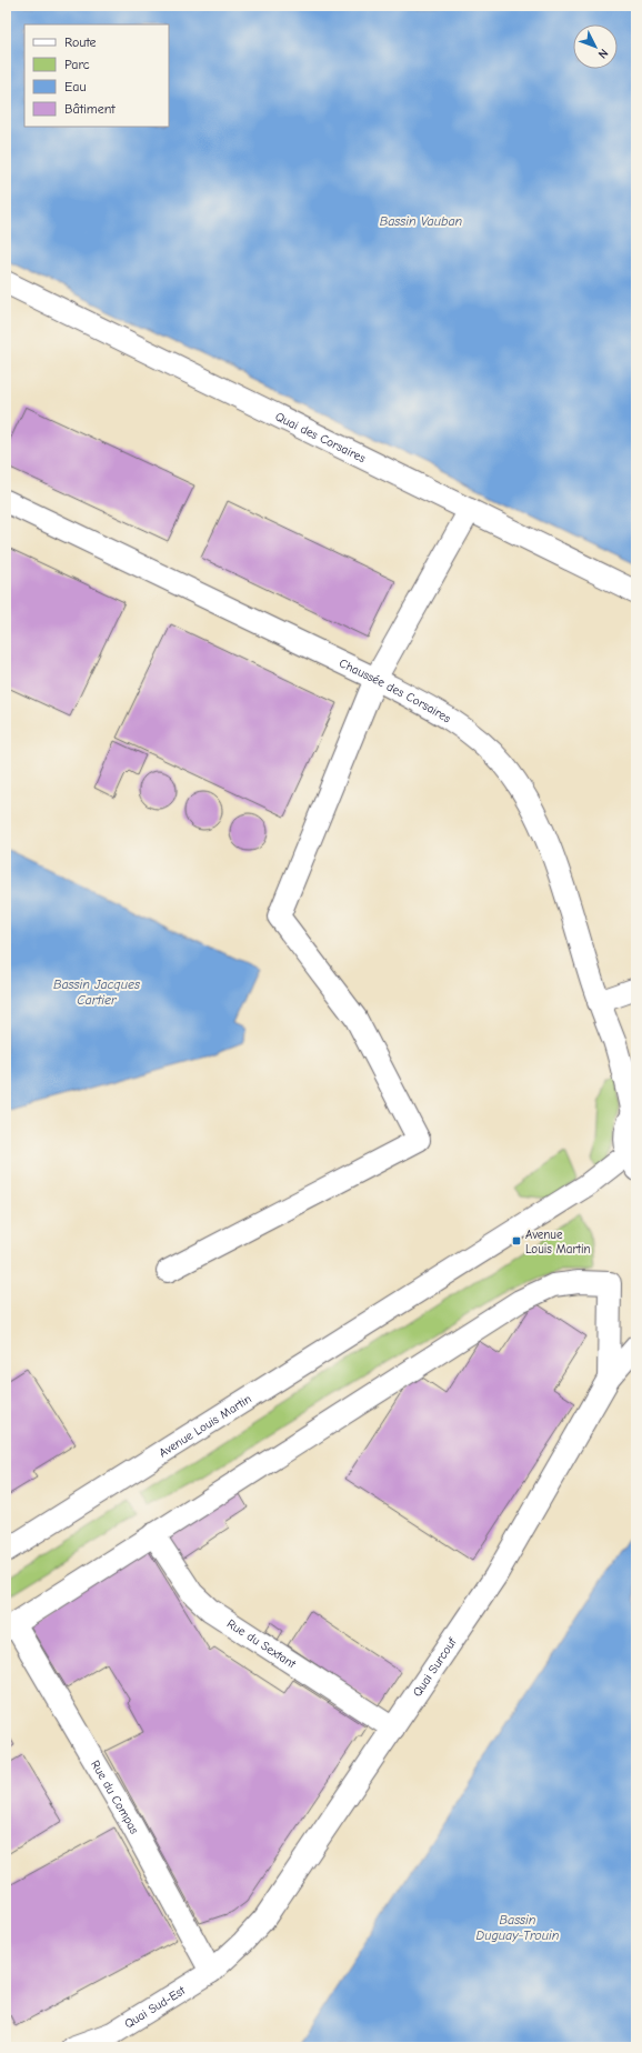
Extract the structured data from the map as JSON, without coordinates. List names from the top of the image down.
{
  "streets": {
    "street": [
      "Quai des Corsaires",
      "Chaussée des Corsaires",
      "Avenue Louis Martin",
      "Rue du Sextant",
      "Quai Surcouf",
      "Rue du Compas",
      "Quai Sud-Est"
    ]
  },
  "crossings": [
    ["Rue du Sextant", "Quai Surcouf"],
    ["Quai Surcouf", "Rue du Compas"],
    ["Quai Surcouf", "Quai Sud-Est"],
    ["Rue du Compas", "Quai Sud-Est"]
  ],
  "water": ["Bassin Vauban", "Bassin Jacques Cartier", "Bassin Duguay-Trouin"],
  "places": {
    "transit": ["Avenue Louis Martin"]
  },
  "legend": [
    "Route",
    "Parc",
    "Eau",
    "Bâtiment"
  ],
  "north": "bottom right"
}
